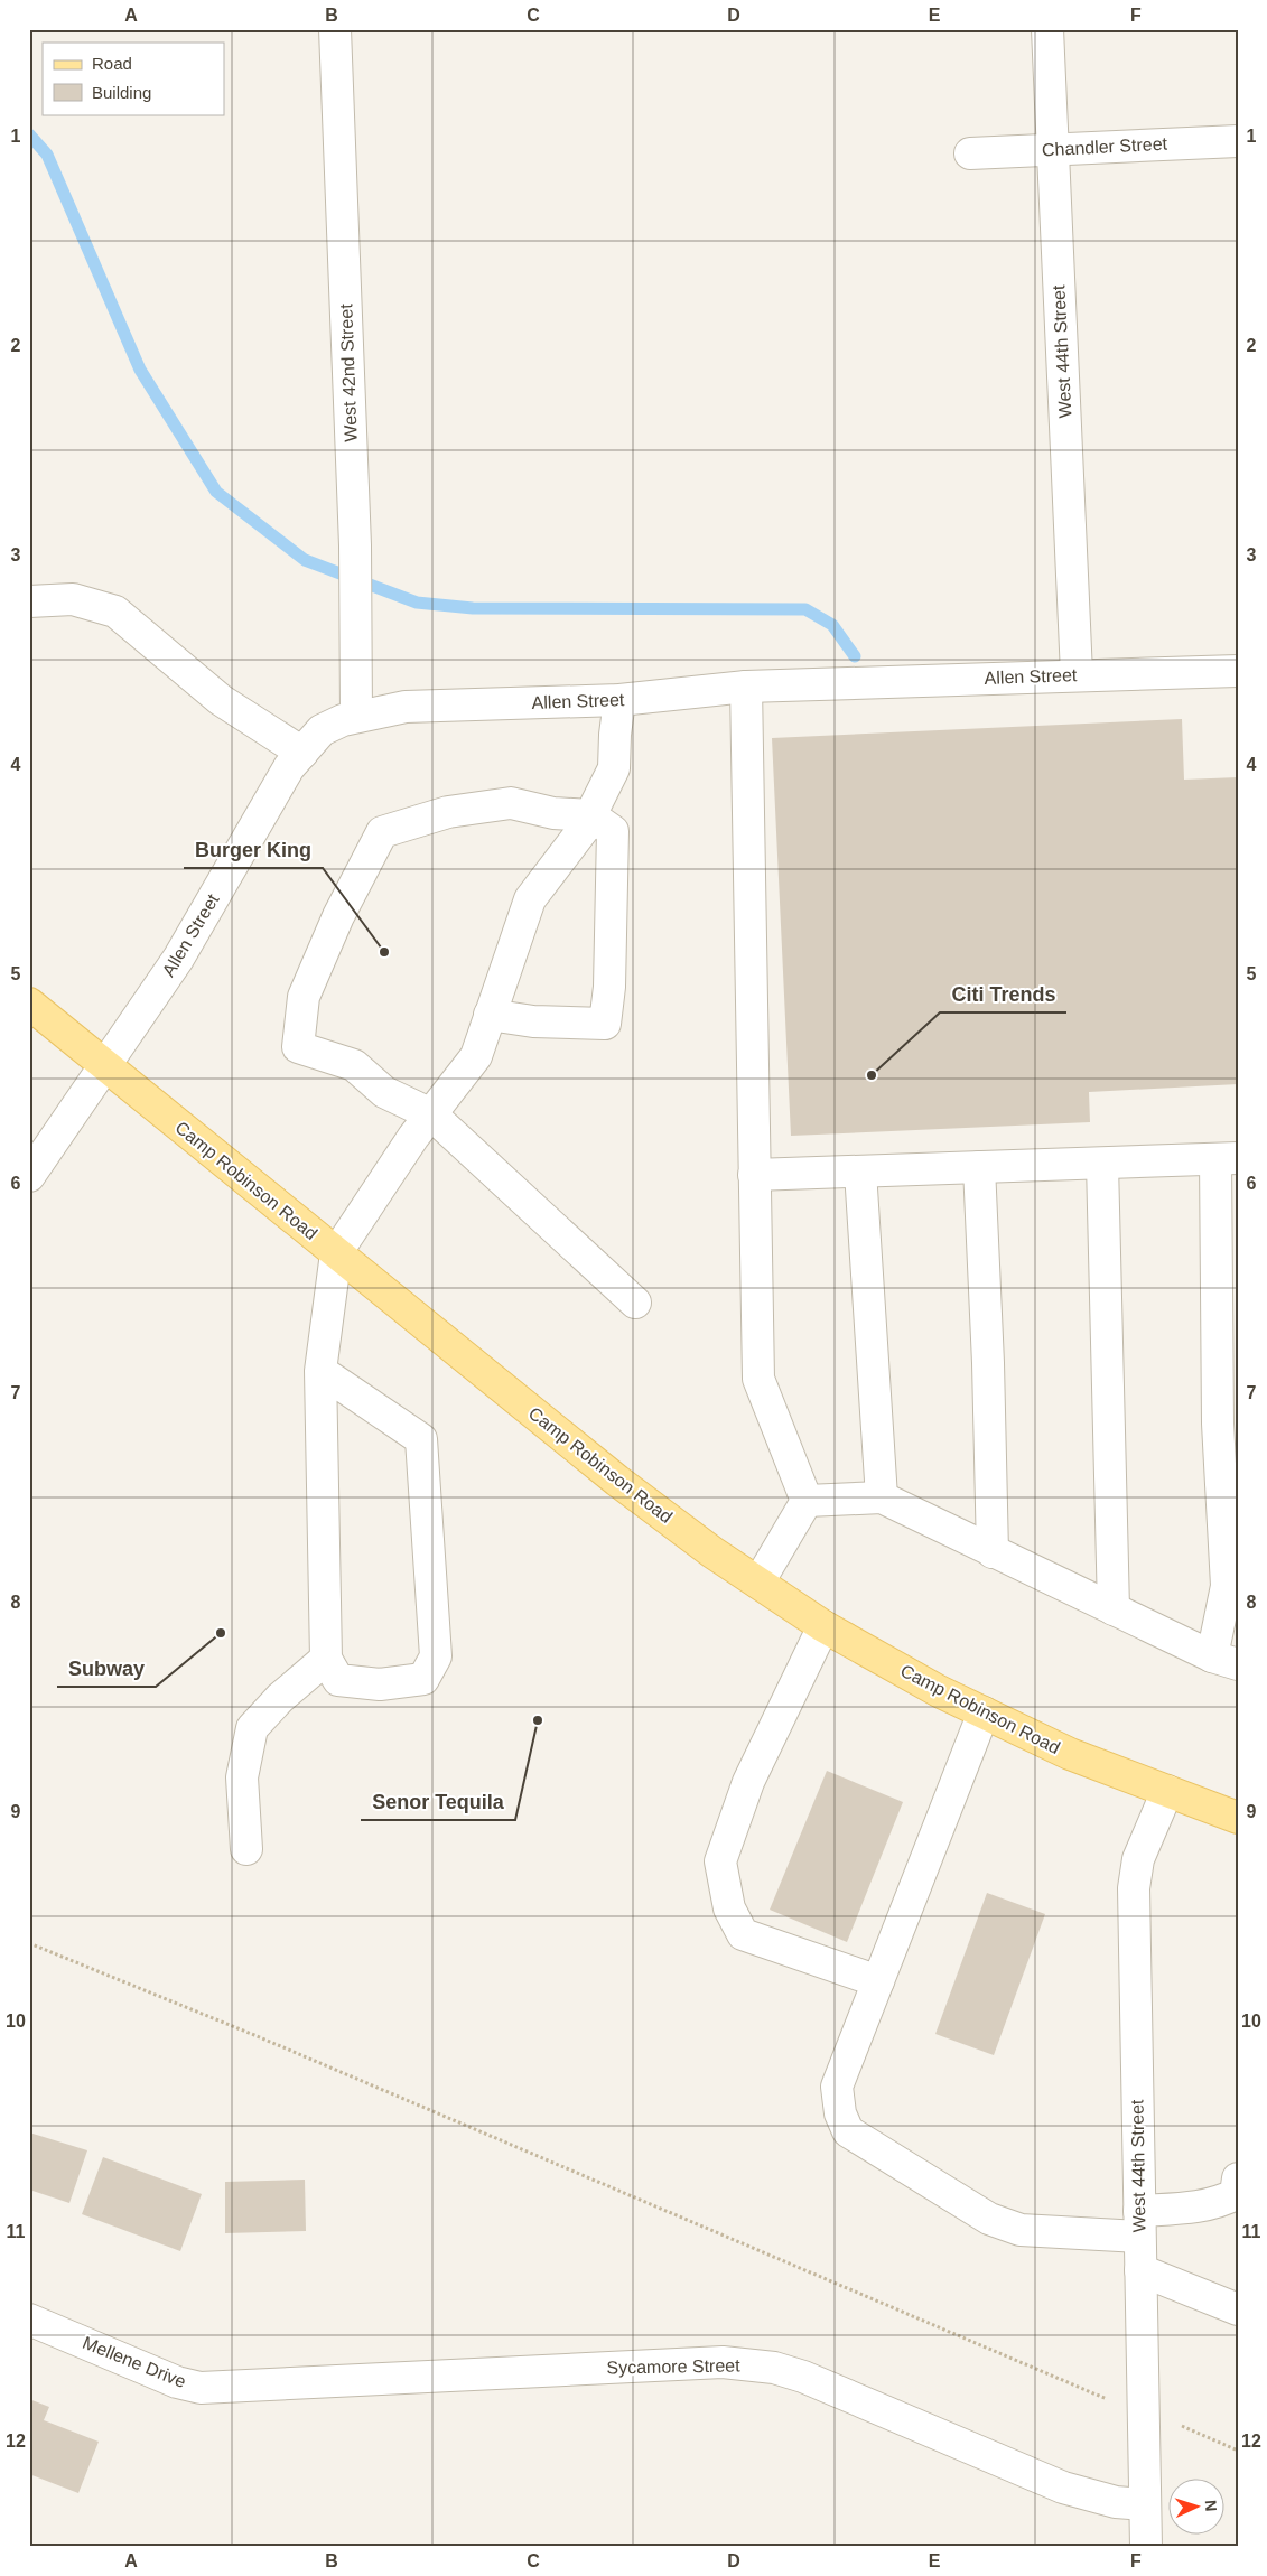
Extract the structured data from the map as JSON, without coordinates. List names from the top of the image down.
{
  "streets": {
    "main road": ["Camp Robinson Road"],
    "street": [
      "Chandler Street",
      "West 44th Street",
      "West 42nd Street",
      "Allen Street",
      "Mellene Drive",
      "Sycamore Street"
    ]
  },
  "crossings": [
    ["Chandler Street", "West 44th Street"],
    ["West 44th Street", "Allen Street"],
    ["West 44th Street", "Camp Robinson Road"],
    ["West 44th Street", "Sycamore Street"],
    ["West 42nd Street", "Allen Street"],
    ["Allen Street", "Camp Robinson Road"],
    ["Mellene Drive", "Sycamore Street"]
  ],
  "places": [
    "Burger King",
    "Citi Trends",
    "Subway",
    "Senor Tequila"
  ],
  "legend": ["Road", "Building"],
  "north": "right",
  "grid": {
    "columns": [
      "A",
      "B",
      "C",
      "D",
      "E",
      "F"
    ],
    "rows": [
      "1",
      "2",
      "3",
      "4",
      "5",
      "6",
      "7",
      "8",
      "9",
      "10",
      "11",
      "12"
    ]
  }
}
